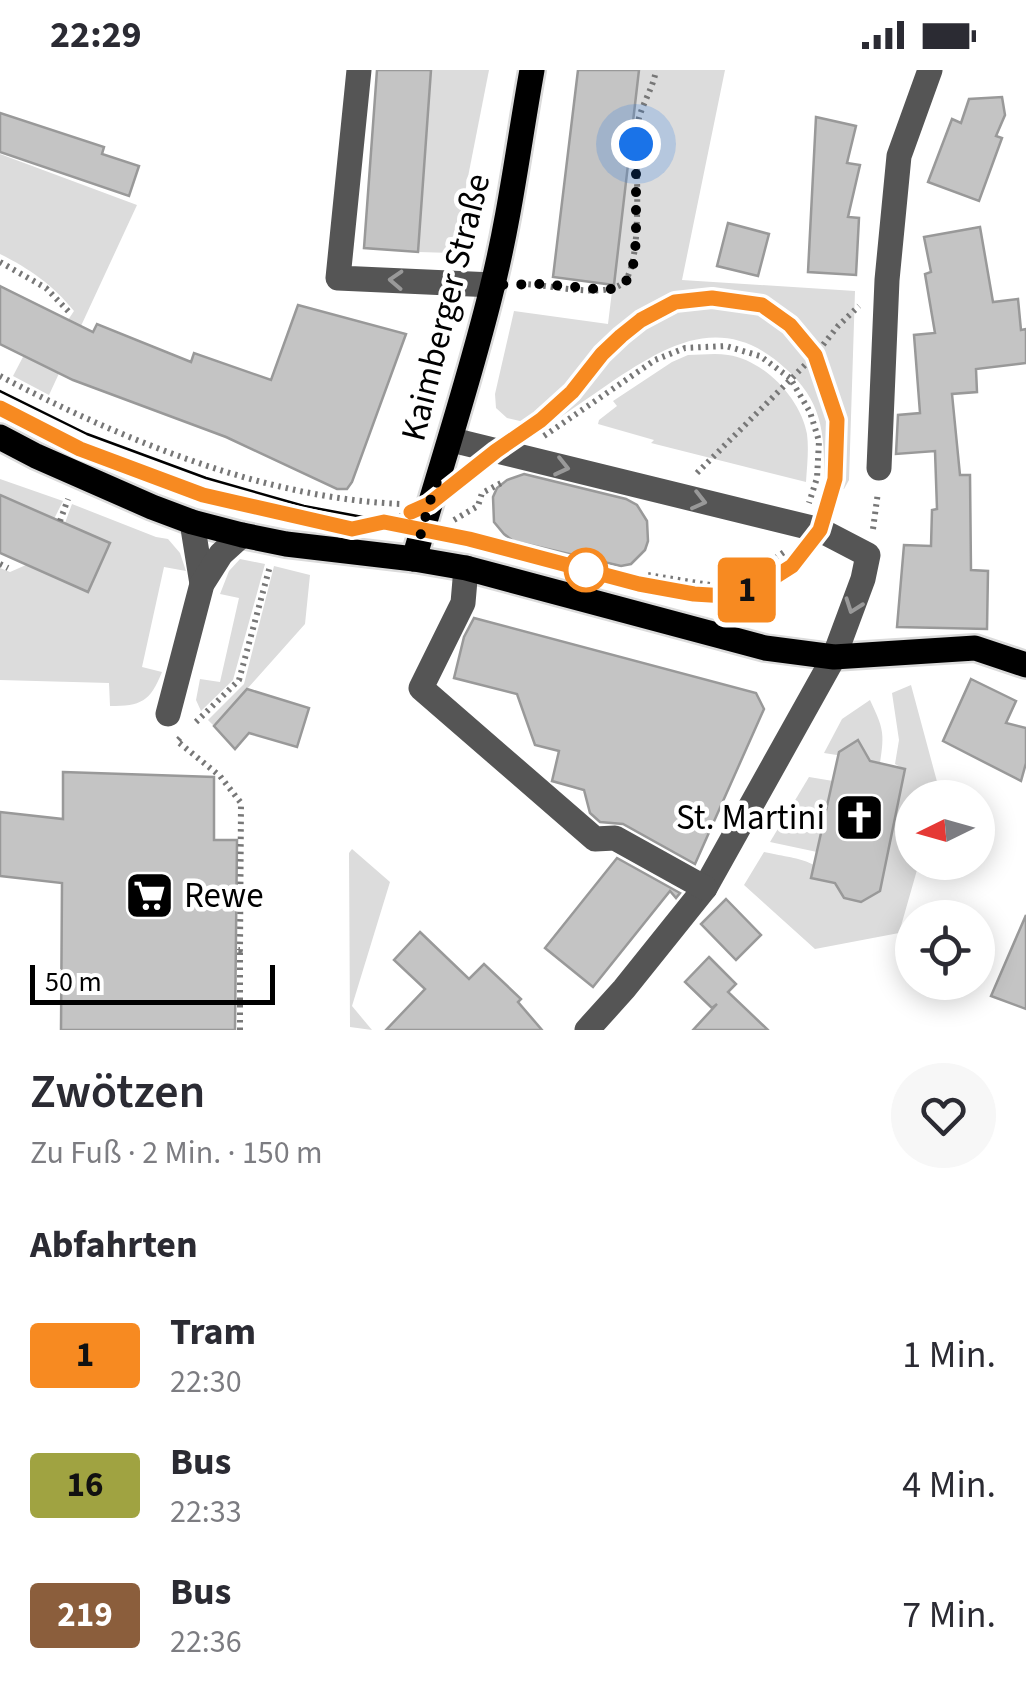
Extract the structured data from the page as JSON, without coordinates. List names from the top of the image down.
{
  "streets": {
    "main road": ["Kaimberger Straße"]
  },
  "places": {
    "church": ["St. Martini"],
    "supermarket": ["Rewe"]
  },
  "lines": ["tram line 1"],
  "scale_bar": "50 m",
  "north": "left",
  "page": {
    "status": "22:29",
    "on_map": "1",
    "scale": "50 m",
    "heading": [
      ["Zwötzen", "Zu Fuß · 2 Min. · 150 m"],
      "Abfahrten"
    ],
    "list": [
      {
        "mark": "1",
        "name": "Tram",
        "note": "22:30",
        "value": "1 Min."
      },
      {
        "mark": "16",
        "name": "Bus",
        "note": "22:33",
        "value": "4 Min."
      },
      {
        "mark": "219",
        "name": "Bus",
        "note": "22:36",
        "value": "7 Min."
      }
    ]
  }
}
